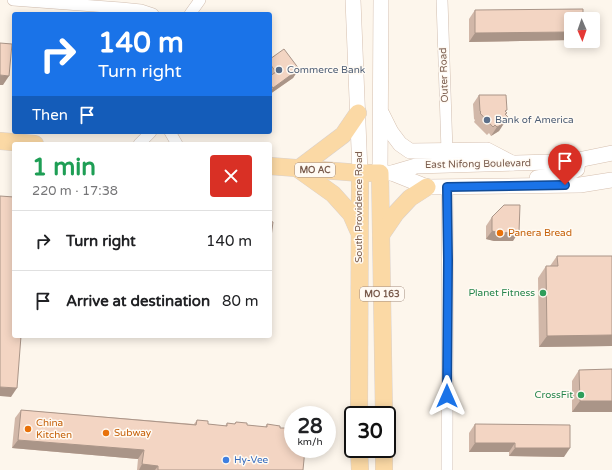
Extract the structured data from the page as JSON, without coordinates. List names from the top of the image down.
{
  "streets": {
    "main road": [
      "East Nifong Boulevard",
      "MO AC",
      "South Providence Road",
      "MO 163"
    ],
    "street": ["Outer Road"]
  },
  "crossings": [
    ["East Nifong Boulevard", "South Providence Road"],
    ["East Nifong Boulevard", "MO 163"]
  ],
  "places": [
    "Commerce Bank",
    "Bank of America",
    "Panera Bread",
    "Planet Fitness",
    "CrossFit",
    "China Kitchen",
    "Subway",
    "Hy-Vee"
  ],
  "north": "bottom",
  "page": {
    "turn": ["140 m", "Turn right"],
    "then": "Then",
    "heading": ["1 min", "220 m · 17:38"],
    "list": [
      {
        "name": "Turn right",
        "value": "140 m"
      },
      {
        "name": "Arrive at destination",
        "value": "80 m"
      }
    ],
    "speed": "28 km/h",
    "limit": "30"
  }
}
